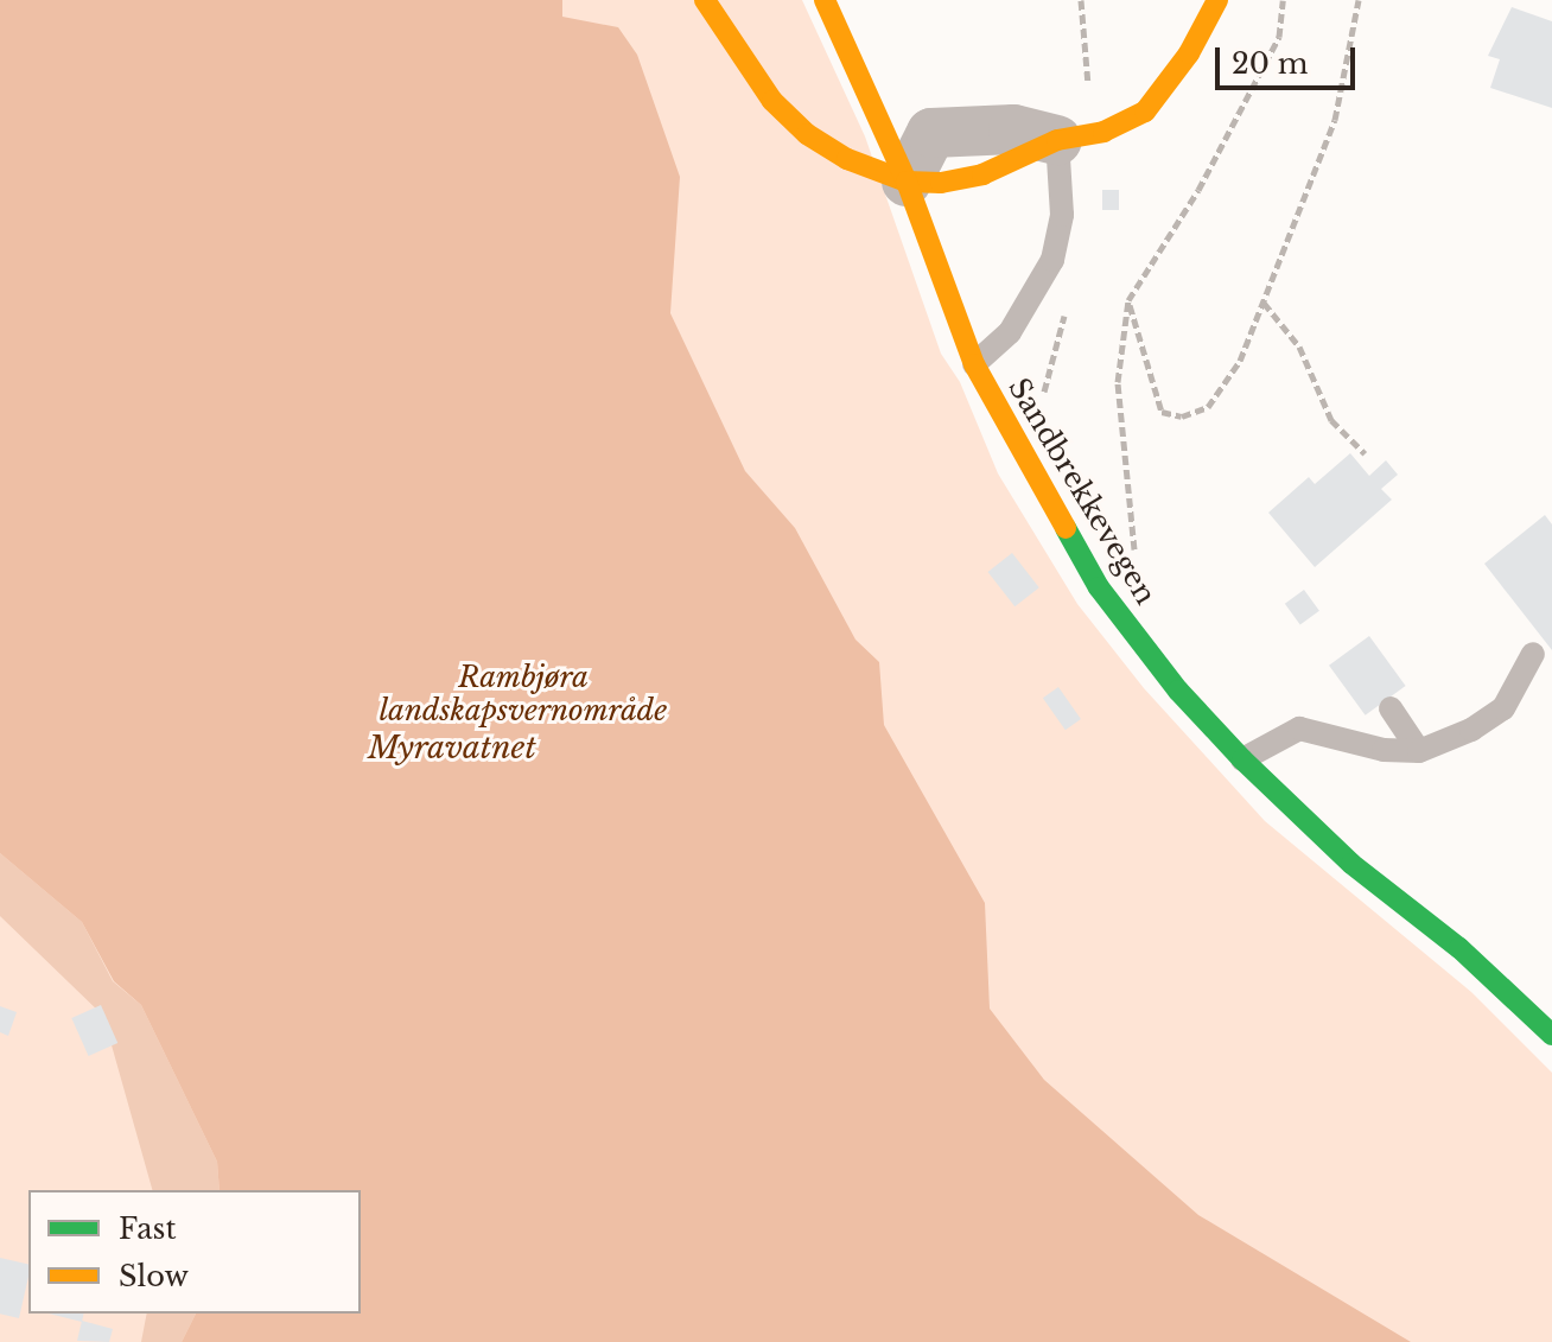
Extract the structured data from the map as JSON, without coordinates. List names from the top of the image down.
{
  "streets": {
    "street": ["Sandbrekkevegen"]
  },
  "water": ["Myravatnet"],
  "parks": ["Rambjøra landskapsvernområde"],
  "legend": ["Fast", "Slow"],
  "scale_bar": "20 m"
}
